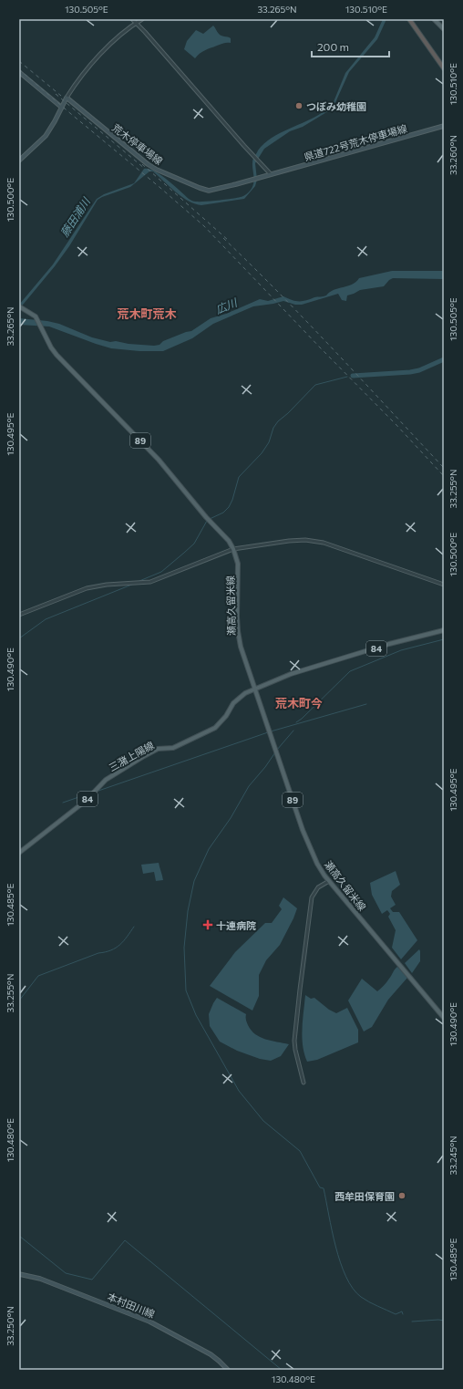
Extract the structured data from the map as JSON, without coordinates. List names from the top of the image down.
{
  "streets": {
    "main road": [
      "県道722号荒木停車場線",
      "荒木停車場線",
      "89",
      "瀬高久留米線",
      "84",
      "三潴上陽線",
      "本村田川線"
    ]
  },
  "crossings": [
    ["県道722号荒木停車場線", "荒木停車場線"],
    ["瀬高久留米線", "三潴上陽線"]
  ],
  "districts": ["荒木町荒木", "荒木町今"],
  "water": ["藤田浦川", "広川"],
  "places": {
    "other": ["つぼみ幼稚園", "西牟田保育園"],
    "health": ["十連病院"]
  },
  "scale_bar": "200 m",
  "coordinates": [
    "130.505°E",
    "33.265°N",
    "130.510°E",
    "33.260°N",
    "130.500°E",
    "130.495°E",
    "33.255°N",
    "130.490°E",
    "130.485°E",
    "130.480°E",
    "33.245°N",
    "33.250°N"
  ]
}
